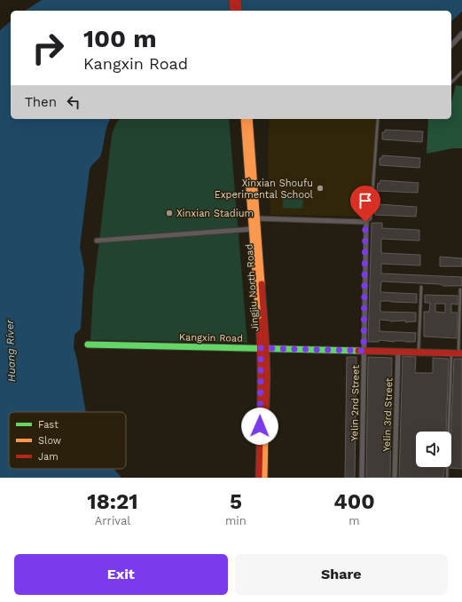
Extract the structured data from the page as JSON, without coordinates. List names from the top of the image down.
{
  "streets": {
    "main road": ["Jingjiu North Road", "Kangxin Road"],
    "street": ["Yelin 2nd Street", "Yelin 3rd Street"]
  },
  "crossings": [
    ["Jingjiu North Road", "Kangxin Road"],
    ["Kangxin Road", "Yelin 2nd Street"],
    ["Kangxin Road", "Yelin 3rd Street"]
  ],
  "water": ["Huang River"],
  "places": ["Xinxian Shoufu Experimental School", "Xinxian Stadium"],
  "legend": ["Fast", "Slow", "Jam"],
  "page": {
    "turn": ["100 m", "Kangxin Road"],
    "then": "Then",
    "eta": [
      "18:21",
      "Arrival",
      "5",
      "min",
      "400",
      "m"
    ],
    "buttons": ["Exit", "Share"]
  }
}
